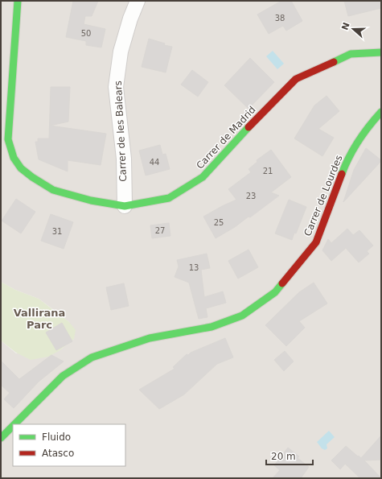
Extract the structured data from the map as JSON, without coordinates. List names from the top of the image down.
{
  "streets": {
    "street": ["Carrer de les Balears", "Carrer de Madrid", "Carrer de Lourdes"]
  },
  "crossings": [
    ["Carrer de les Balears", "Carrer de Madrid"]
  ],
  "districts": ["Vallirana Parc"],
  "house_numbers": [
    "38",
    "50",
    "44",
    "21",
    "23",
    "25",
    "27",
    "31",
    "13"
  ],
  "legend": ["Fluido", "Atasco"],
  "scale_bar": "20 m",
  "north": "left"
}
